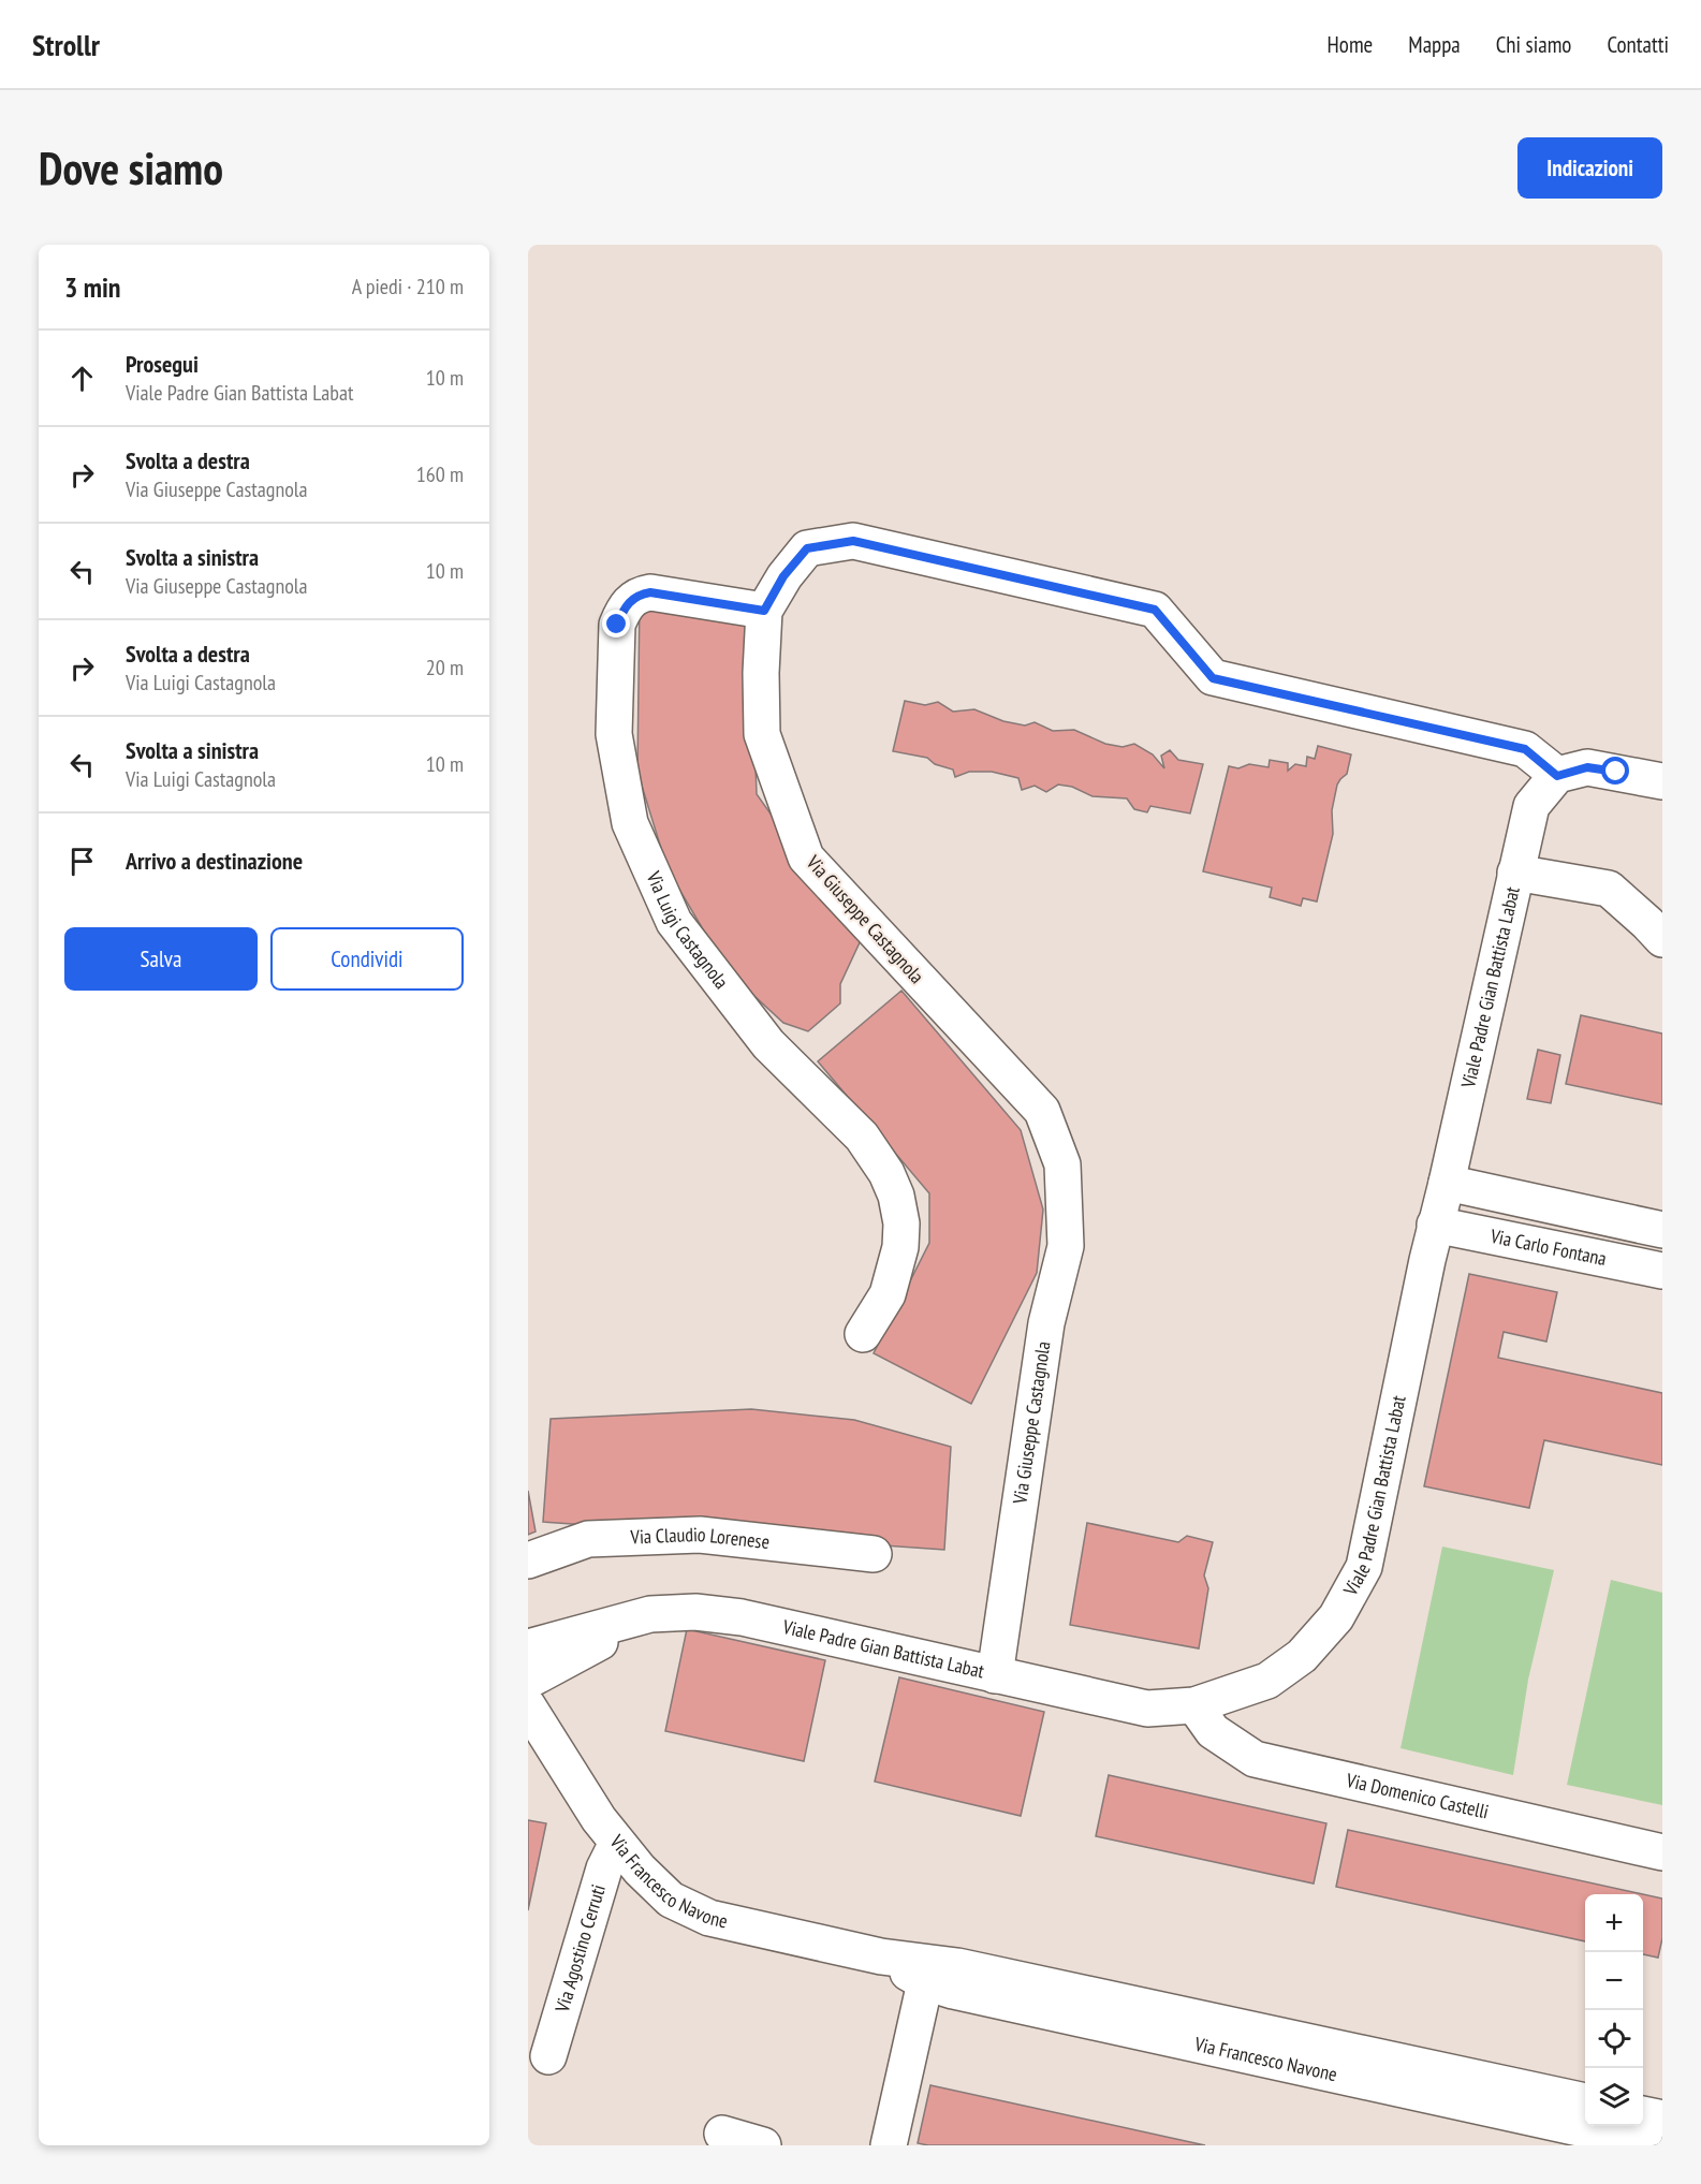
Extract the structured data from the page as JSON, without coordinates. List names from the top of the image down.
{
  "streets": {
    "street": [
      "Via Giuseppe Castagnola",
      "Via Luigi Castagnola",
      "Viale Padre Gian Battista Labat",
      "Via Carlo Fontana",
      "Via Claudio Lorenese",
      "Via Domenico Castelli",
      "Via Francesco Navone",
      "Via Agostino Cerruti"
    ]
  },
  "crossings": [
    ["Via Giuseppe Castagnola", "Via Luigi Castagnola"],
    ["Via Giuseppe Castagnola", "Viale Padre Gian Battista Labat"],
    ["Viale Padre Gian Battista Labat", "Via Carlo Fontana"],
    ["Viale Padre Gian Battista Labat", "Via Domenico Castelli"],
    ["Via Francesco Navone", "Via Agostino Cerruti"]
  ],
  "page": {
    "header": "Strollr",
    "nav": [
      "Home",
      "Mappa",
      "Chi siamo",
      "Contatti"
    ],
    "buttons": [
      "Indicazioni",
      ["Salva", "Condividi"]
    ],
    "title": "Dove siamo",
    "heading": ["3 min", "A piedi · 210 m"],
    "list": [
      ["Prosegui", "Viale Padre Gian Battista Labat", "10 m"],
      ["Svolta a destra", "Via Giuseppe Castagnola", "160 m"],
      ["Svolta a sinistra", "Via Giuseppe Castagnola", "10 m"],
      ["Svolta a destra", "Via Luigi Castagnola", "20 m"],
      ["Svolta a sinistra", "Via Luigi Castagnola", "10 m"],
      "Arrivo a destinazione"
    ],
    "map_buttons": ["+", "−"]
  }
}
